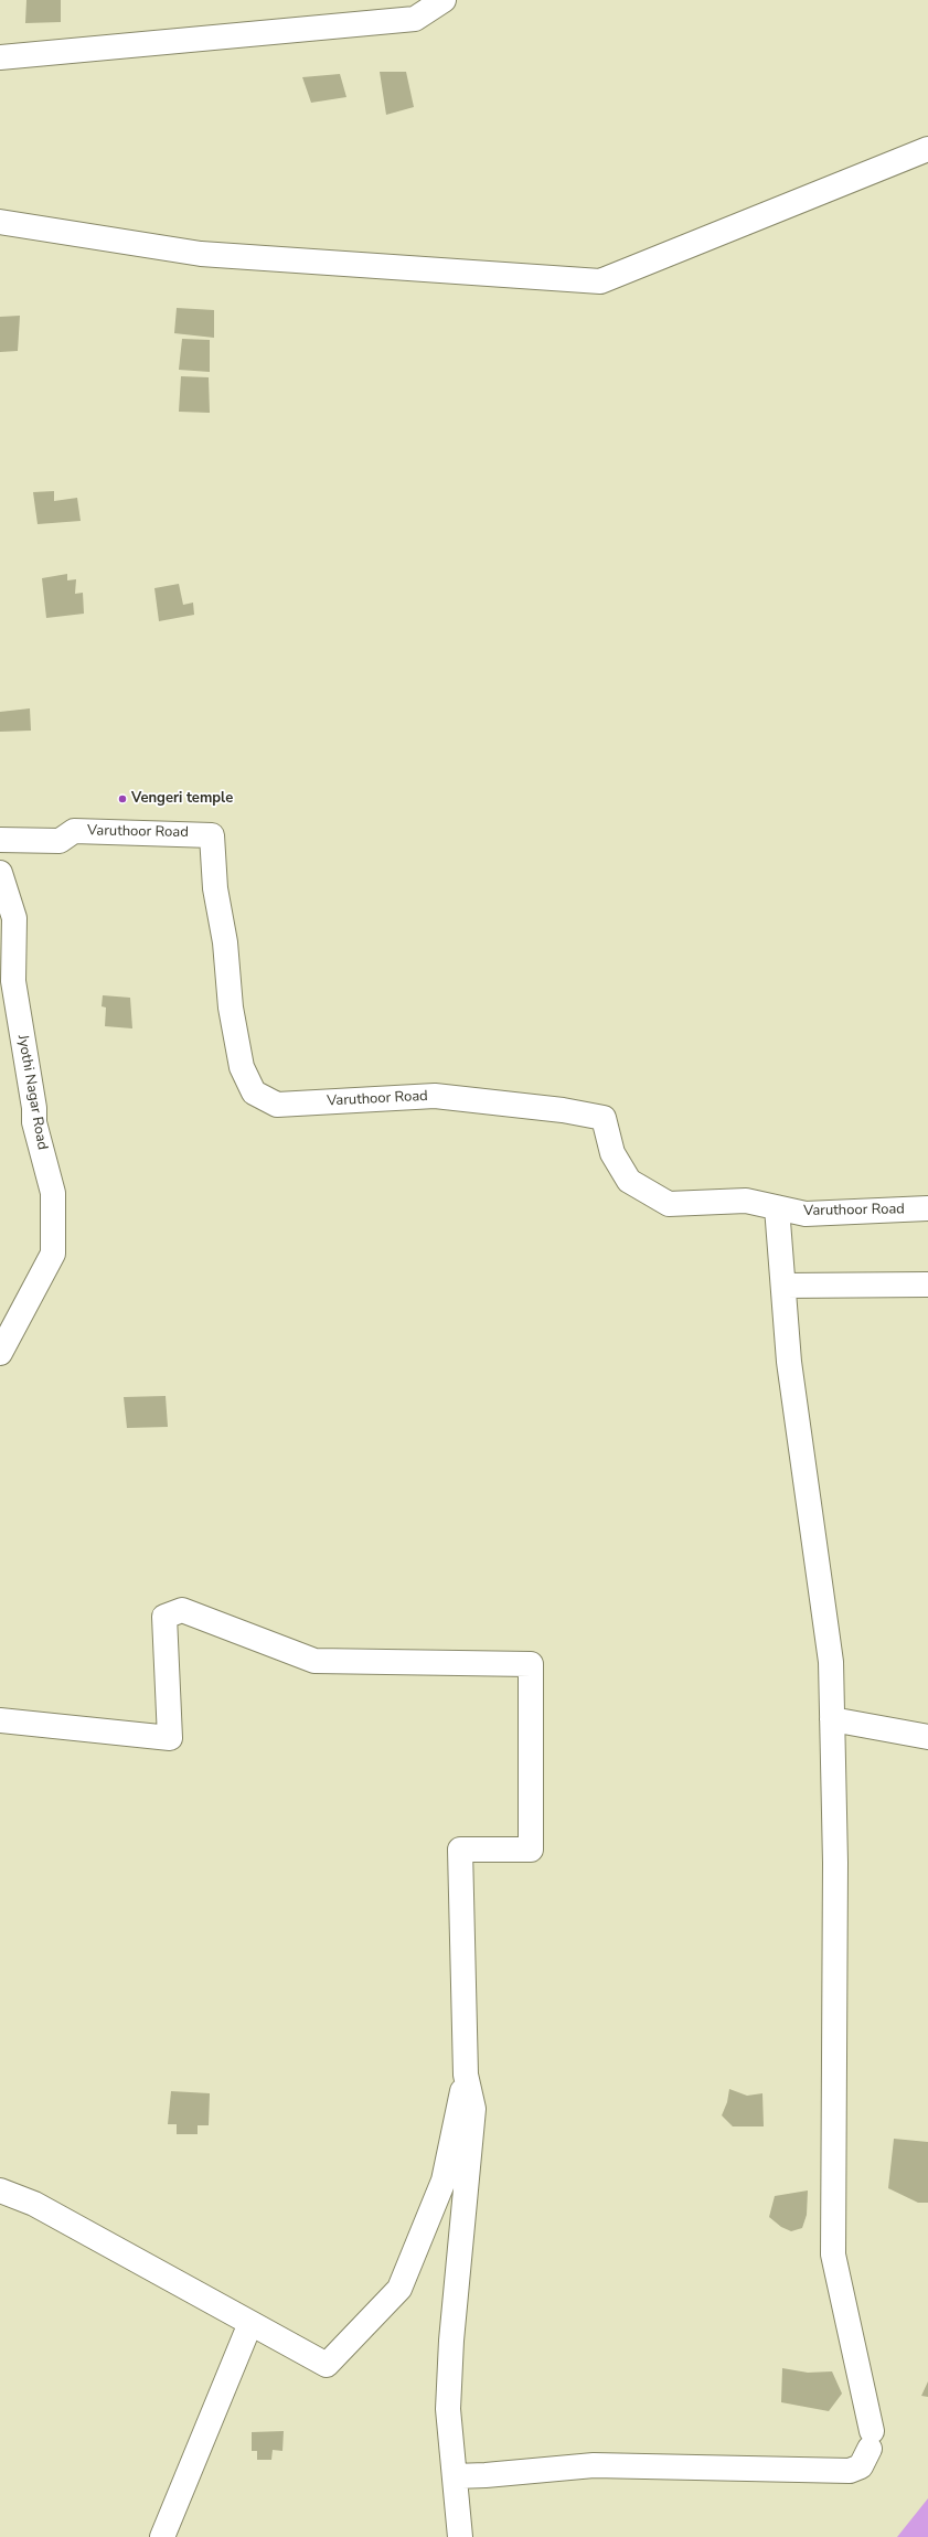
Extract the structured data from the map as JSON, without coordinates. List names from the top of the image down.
{
  "streets": {
    "street": ["Varuthoor Road", "Jyothi Nagar Road"]
  },
  "places": ["Vengeri temple"]
}
